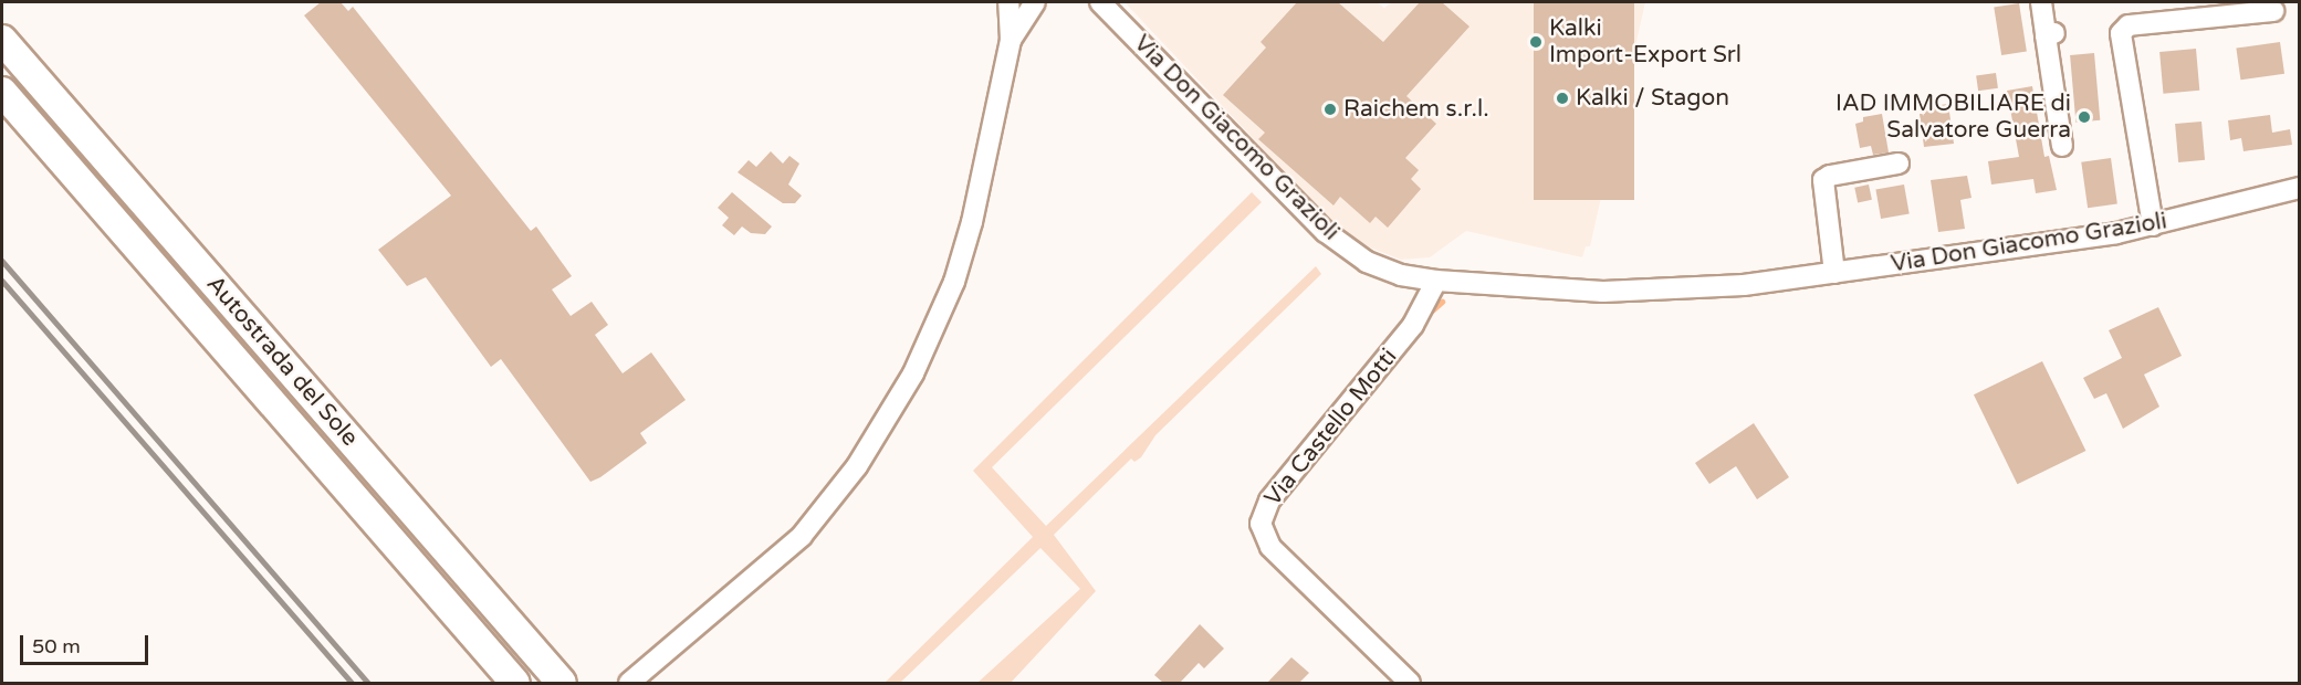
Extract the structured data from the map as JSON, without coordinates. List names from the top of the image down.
{
  "streets": {
    "highway": ["Autostrada del Sole"],
    "street": ["Via Don Giacomo Grazioli", "Via Castello Motti"]
  },
  "crossings": [
    ["Via Don Giacomo Grazioli", "Via Castello Motti"]
  ],
  "places": [
    "Kalki Import-Export Srl",
    "Kalki / Stagon",
    "Raichem s.r.l.",
    "IAD IMMOBILIARE di Salvatore Guerra"
  ],
  "scale_bar": "50 m"
}
